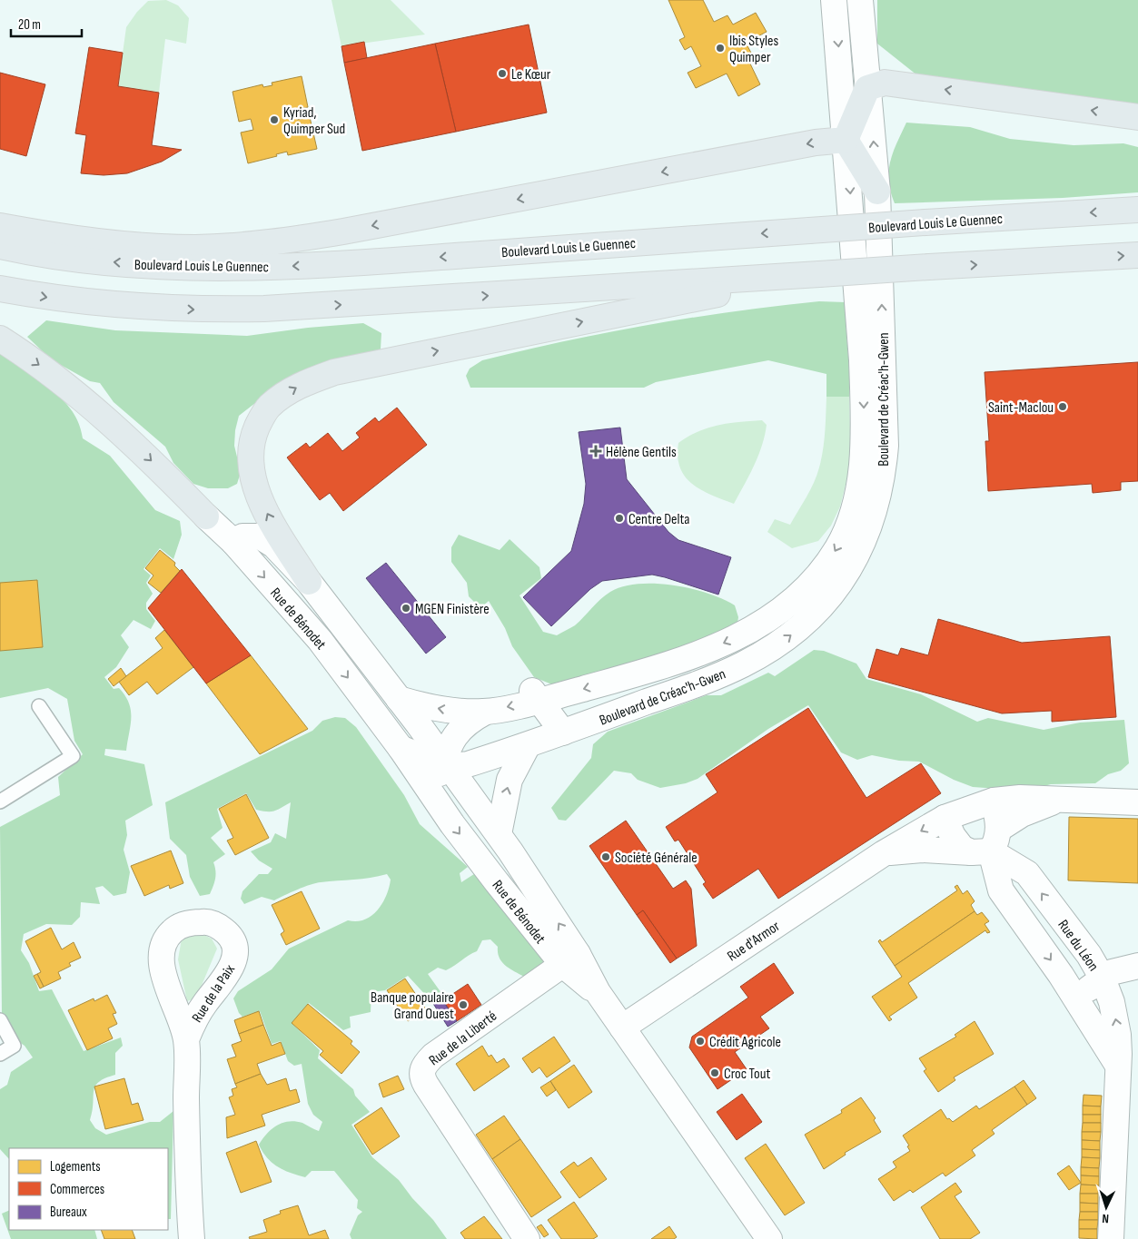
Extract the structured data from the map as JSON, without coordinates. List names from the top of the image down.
{
  "streets": {
    "main road": ["Boulevard Louis Le Guennec"],
    "street": [
      "Boulevard de Créac'h-Gwen",
      "Rue de Bénodet",
      "Rue d'Armor",
      "Rue du Léon",
      "Rue de la Paix",
      "Rue de la Liberté"
    ]
  },
  "crossings": [
    ["Boulevard de Créac'h-Gwen", "Rue de Bénodet"],
    ["Rue de Bénodet", "Rue d'Armor"],
    ["Rue de Bénodet", "Rue de la Liberté"],
    ["Rue d'Armor", "Rue du Léon"]
  ],
  "places": {
    "other": [
      "Ibis Styles Quimper",
      "Le Kœur",
      "Kyriad, Quimper Sud",
      "Saint-Maclou",
      "Centre Delta",
      "MGEN Finistère",
      "Société Générale",
      "Banque populaire Grand Ouest",
      "Crédit Agricole",
      "Croc Tout"
    ],
    "health": ["Hélène Gentils"]
  },
  "legend": ["Logements", "Commerces", "Bureaux"],
  "scale_bar": "20 m",
  "north": "bottom"
}
